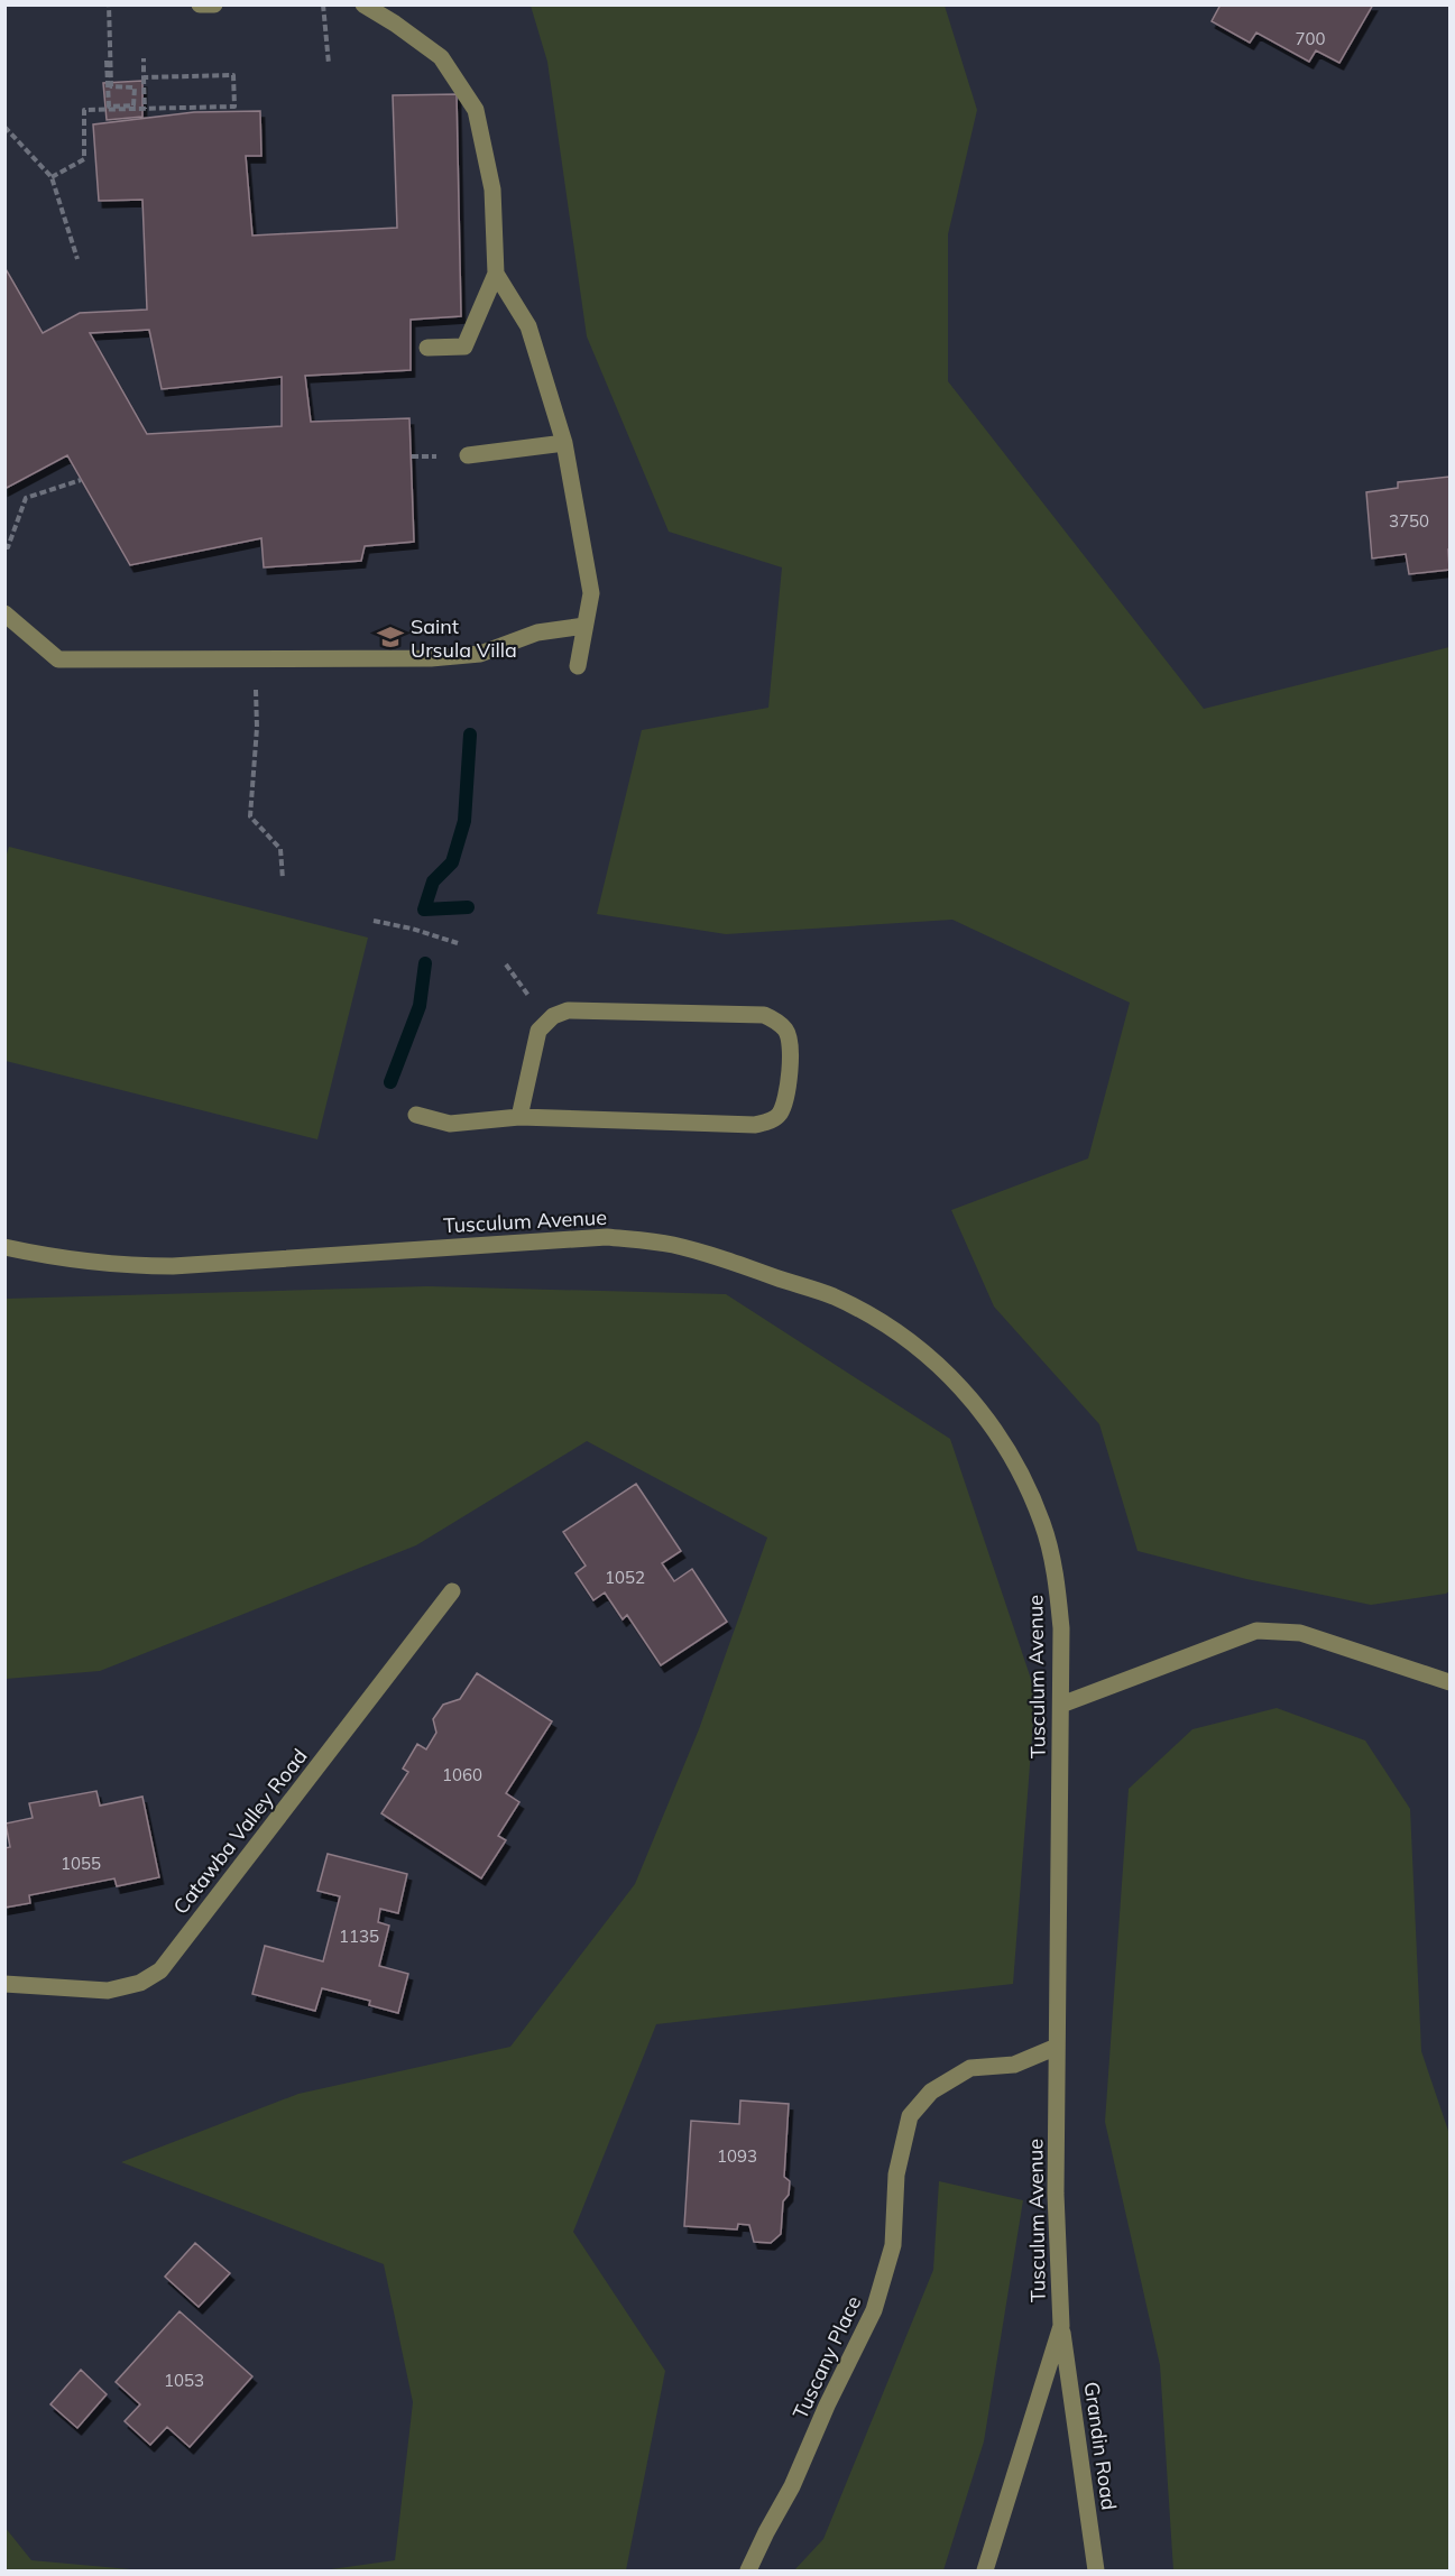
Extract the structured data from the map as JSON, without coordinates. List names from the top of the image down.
{
  "streets": {
    "street": [
      "Tusculum Avenue",
      "Catawba Valley Road",
      "Tuscany Place",
      "Grandin Road"
    ]
  },
  "crossings": [
    ["Tusculum Avenue", "Tuscany Place"],
    ["Tusculum Avenue", "Grandin Road"]
  ],
  "places": {
    "school or university": ["Saint Ursula Villa"]
  },
  "house_numbers": [
    "700",
    "3750",
    "1052",
    "1060",
    "1055",
    "1135",
    "1093",
    "1053"
  ]
}
